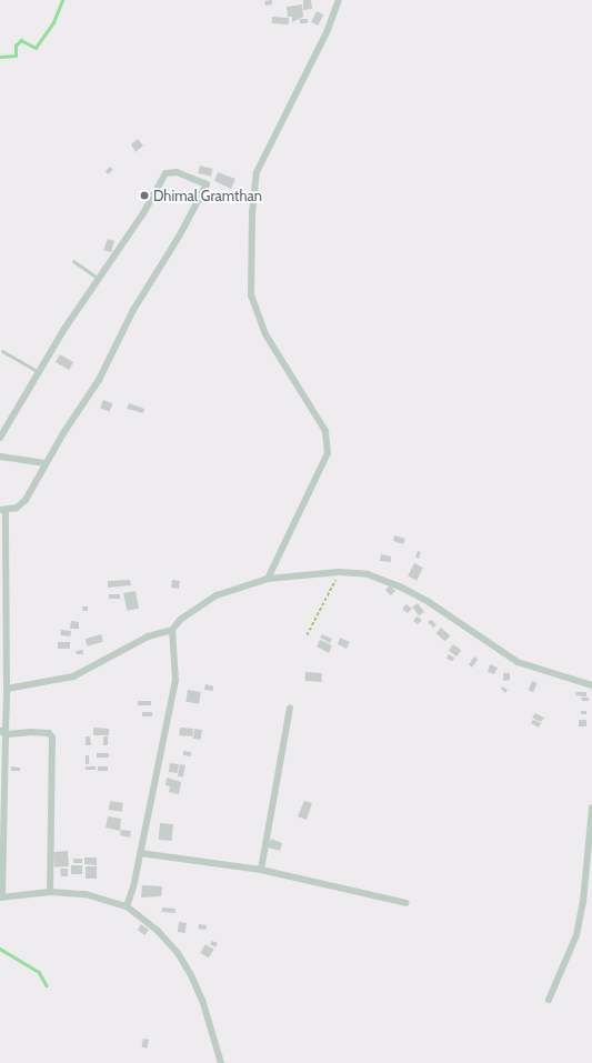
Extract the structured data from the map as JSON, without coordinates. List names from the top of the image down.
{
  "places": ["Dhimal Gramthan"]
}
